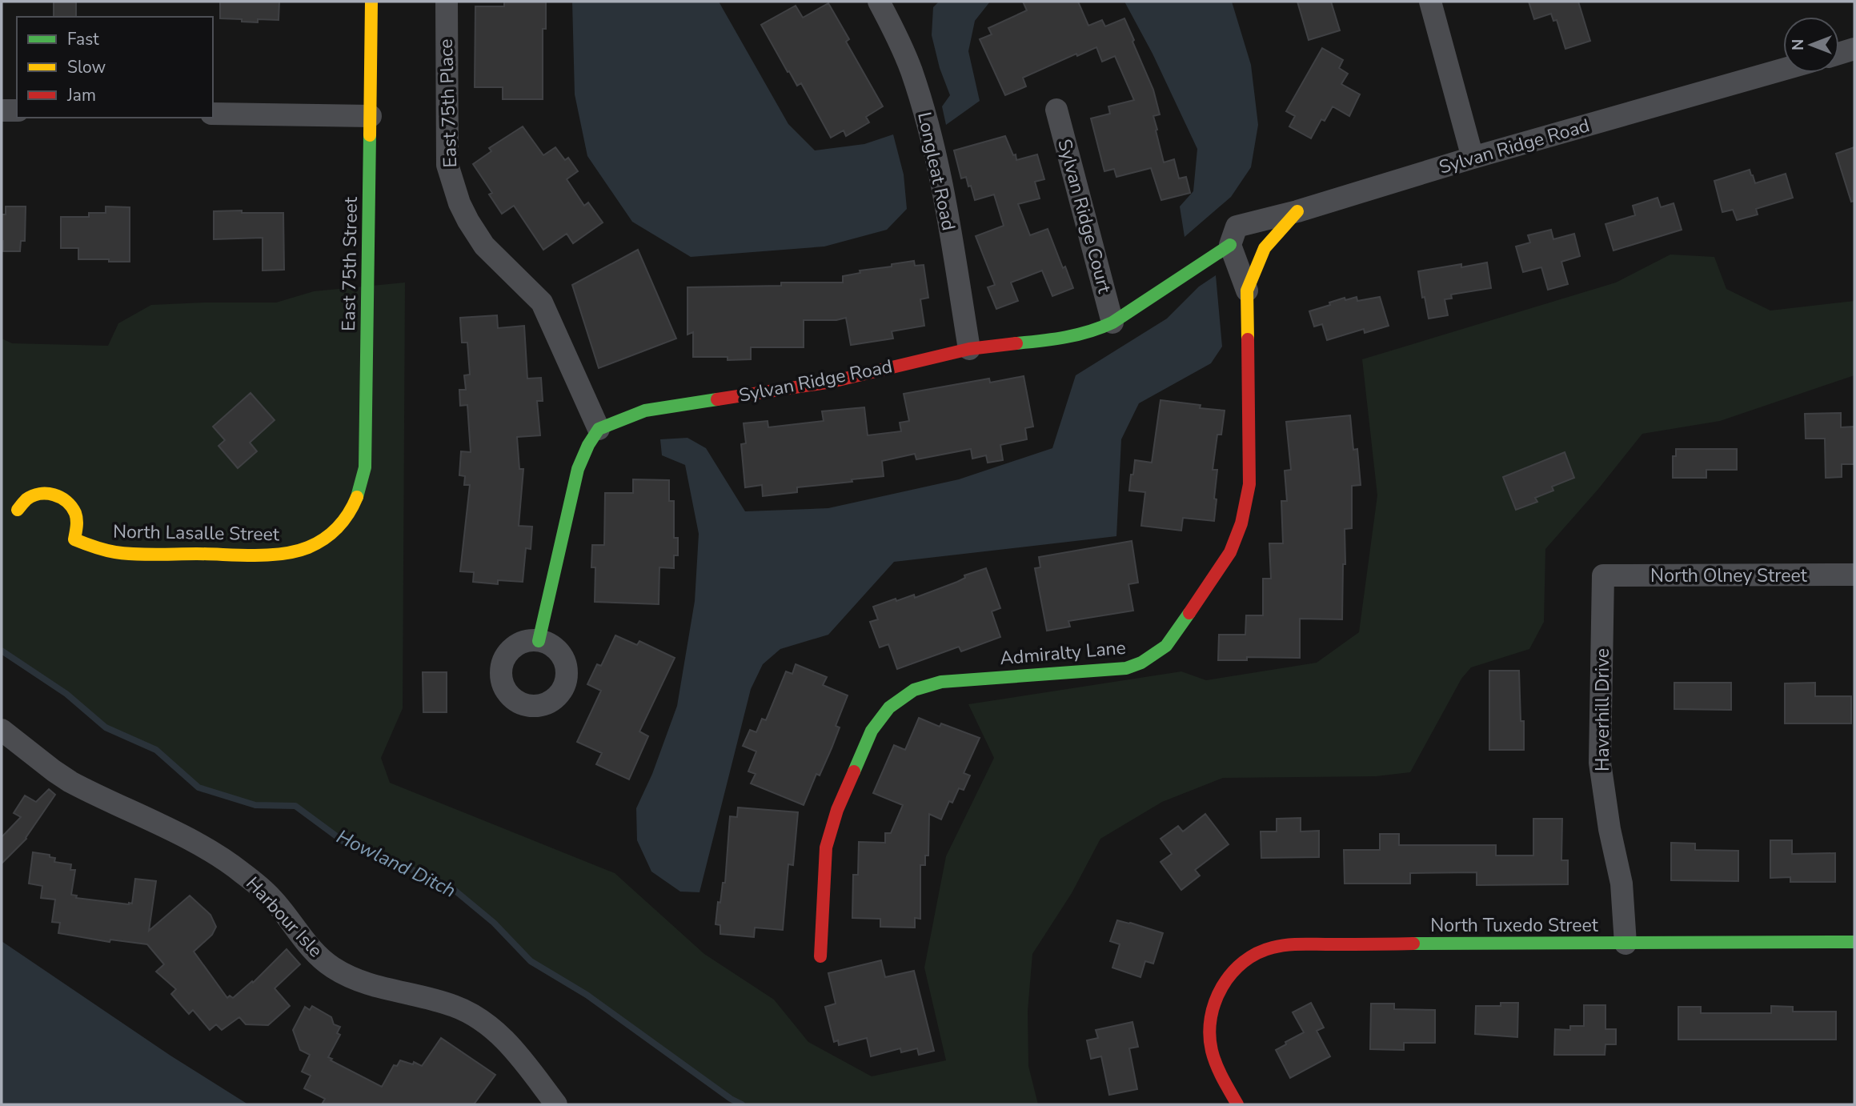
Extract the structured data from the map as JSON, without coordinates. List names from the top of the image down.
{
  "streets": {
    "street": [
      "East 75th Place",
      "Sylvan Ridge Road",
      "Longleat Road",
      "Sylvan Ridge Court",
      "East 75th Street",
      "North Lasalle Street",
      "North Olney Street",
      "Admiralty Lane",
      "Haverhill Drive",
      "Harbour Isle",
      "North Tuxedo Street"
    ]
  },
  "crossings": [
    ["East 75th Place", "Sylvan Ridge Road"],
    ["Sylvan Ridge Road", "Longleat Road"],
    ["Sylvan Ridge Road", "Sylvan Ridge Court"],
    ["Sylvan Ridge Road", "Admiralty Lane"],
    ["East 75th Street", "North Lasalle Street"],
    ["North Olney Street", "Haverhill Drive"],
    ["Haverhill Drive", "North Tuxedo Street"]
  ],
  "water": ["Howland Ditch"],
  "legend": ["Fast", "Slow", "Jam"],
  "north": "left"
}
